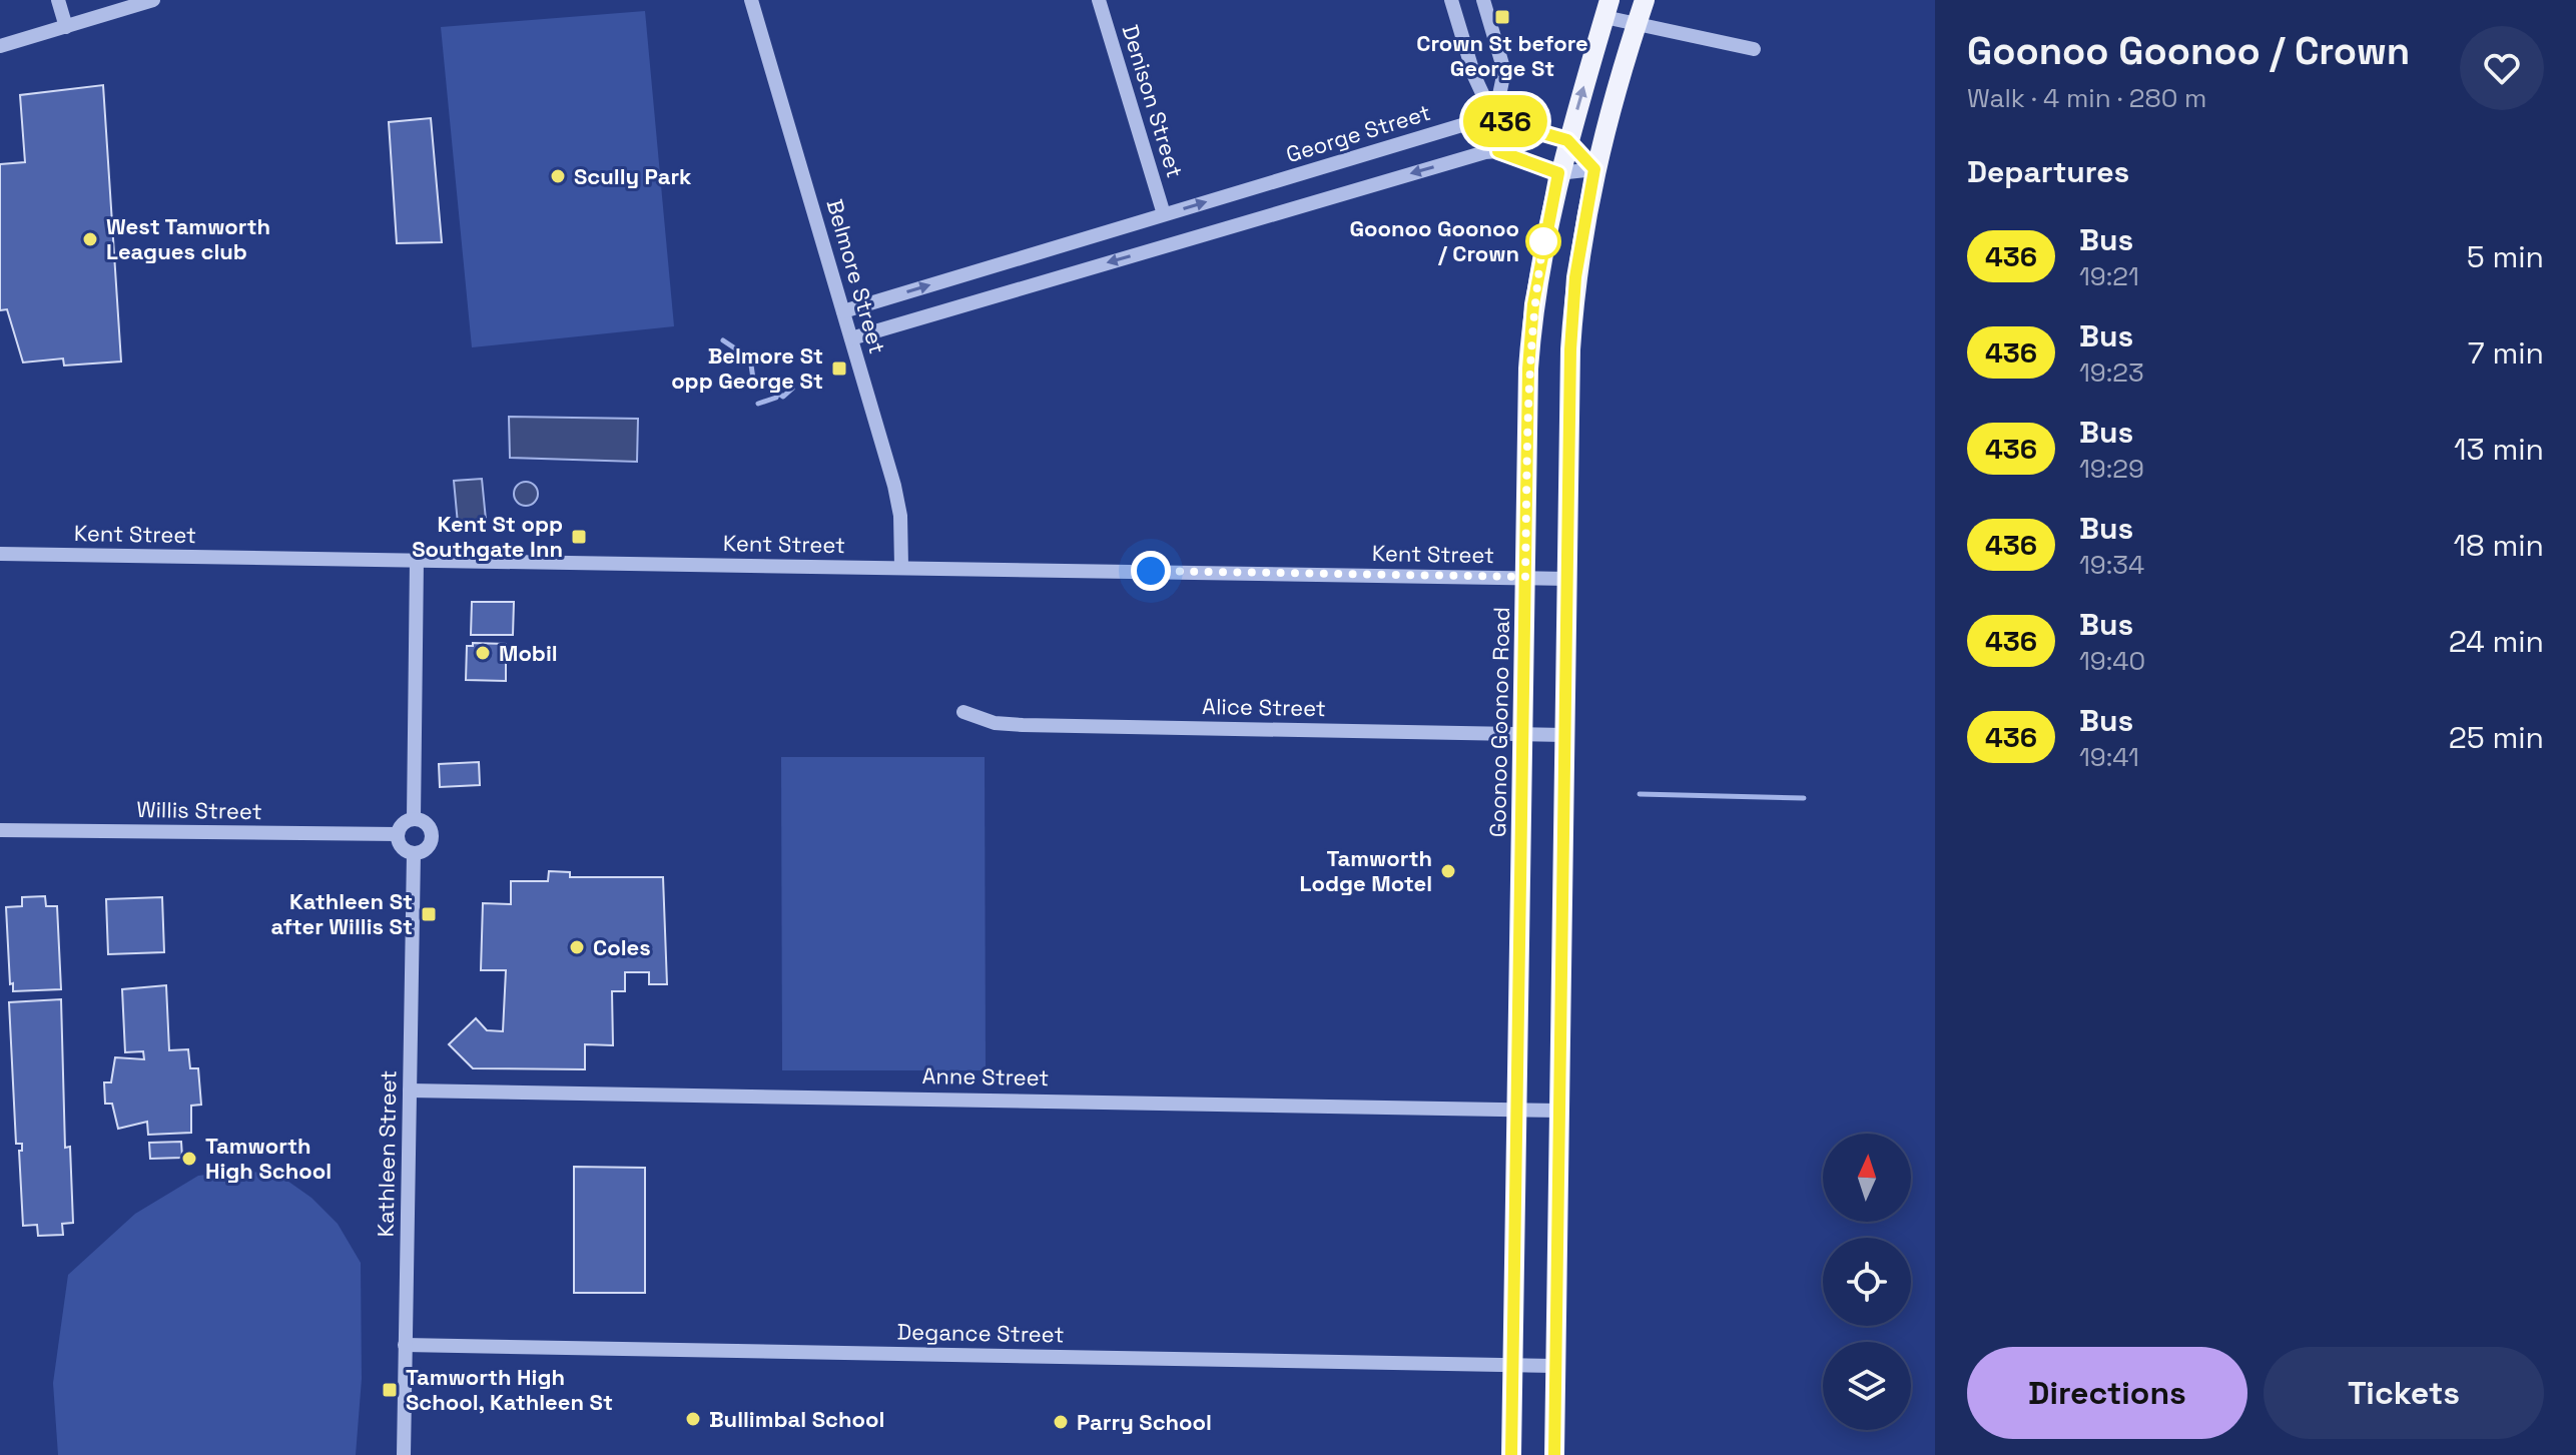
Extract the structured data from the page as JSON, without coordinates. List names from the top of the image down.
{
  "streets": {
    "main road": ["Goonoo Goonoo Road"],
    "street": [
      "Denison Street",
      "George Street",
      "Belmore Street",
      "Kent Street",
      "Alice Street",
      "Willis Street",
      "Anne Street",
      "Kathleen Street",
      "Degance Street"
    ]
  },
  "crossings": [
    ["Denison Street", "George Street"],
    ["George Street", "Belmore Street"],
    ["George Street", "Goonoo Goonoo Road"],
    ["Belmore Street", "Kent Street"],
    ["Kent Street", "Goonoo Goonoo Road"],
    ["Alice Street", "Goonoo Goonoo Road"],
    ["Goonoo Goonoo Road", "Anne Street"],
    ["Goonoo Goonoo Road", "Degance Street"],
    ["Willis Street", "Kathleen Street"],
    ["Anne Street", "Kathleen Street"],
    ["Kathleen Street", "Degance Street"]
  ],
  "places": {
    "transit": [
      "Crown St before George St",
      "Belmore St opp George St",
      "Kent St opp Southgate Inn",
      "Kathleen St after Willis St",
      "Tamworth High School, Kathleen St"
    ],
    "other": [
      "Scully Park",
      "West Tamworth Leagues club",
      "Goonoo Goonoo / Crown",
      "Mobil",
      "Tamworth Lodge Motel",
      "Coles",
      "Tamworth High School",
      "Bullimbal School",
      "Parry School"
    ]
  },
  "lines": ["bus line 436"],
  "north": "top",
  "page": {
    "on_map": "436",
    "heading": [
      ["Goonoo Goonoo / Crown", "Walk · 4 min · 280 m"],
      "Departures"
    ],
    "list": [
      {
        "mark": "436",
        "name": "Bus",
        "note": "19:21",
        "value": "5 min"
      },
      {
        "mark": "436",
        "name": "Bus",
        "note": "19:23",
        "value": "7 min"
      },
      {
        "mark": "436",
        "name": "Bus",
        "note": "19:29",
        "value": "13 min"
      },
      {
        "mark": "436",
        "name": "Bus",
        "note": "19:34",
        "value": "18 min"
      },
      {
        "mark": "436",
        "name": "Bus",
        "note": "19:40",
        "value": "24 min"
      },
      {
        "mark": "436",
        "name": "Bus",
        "note": "19:41",
        "value": "25 min"
      }
    ],
    "buttons": ["Directions", "Tickets"]
  }
}
